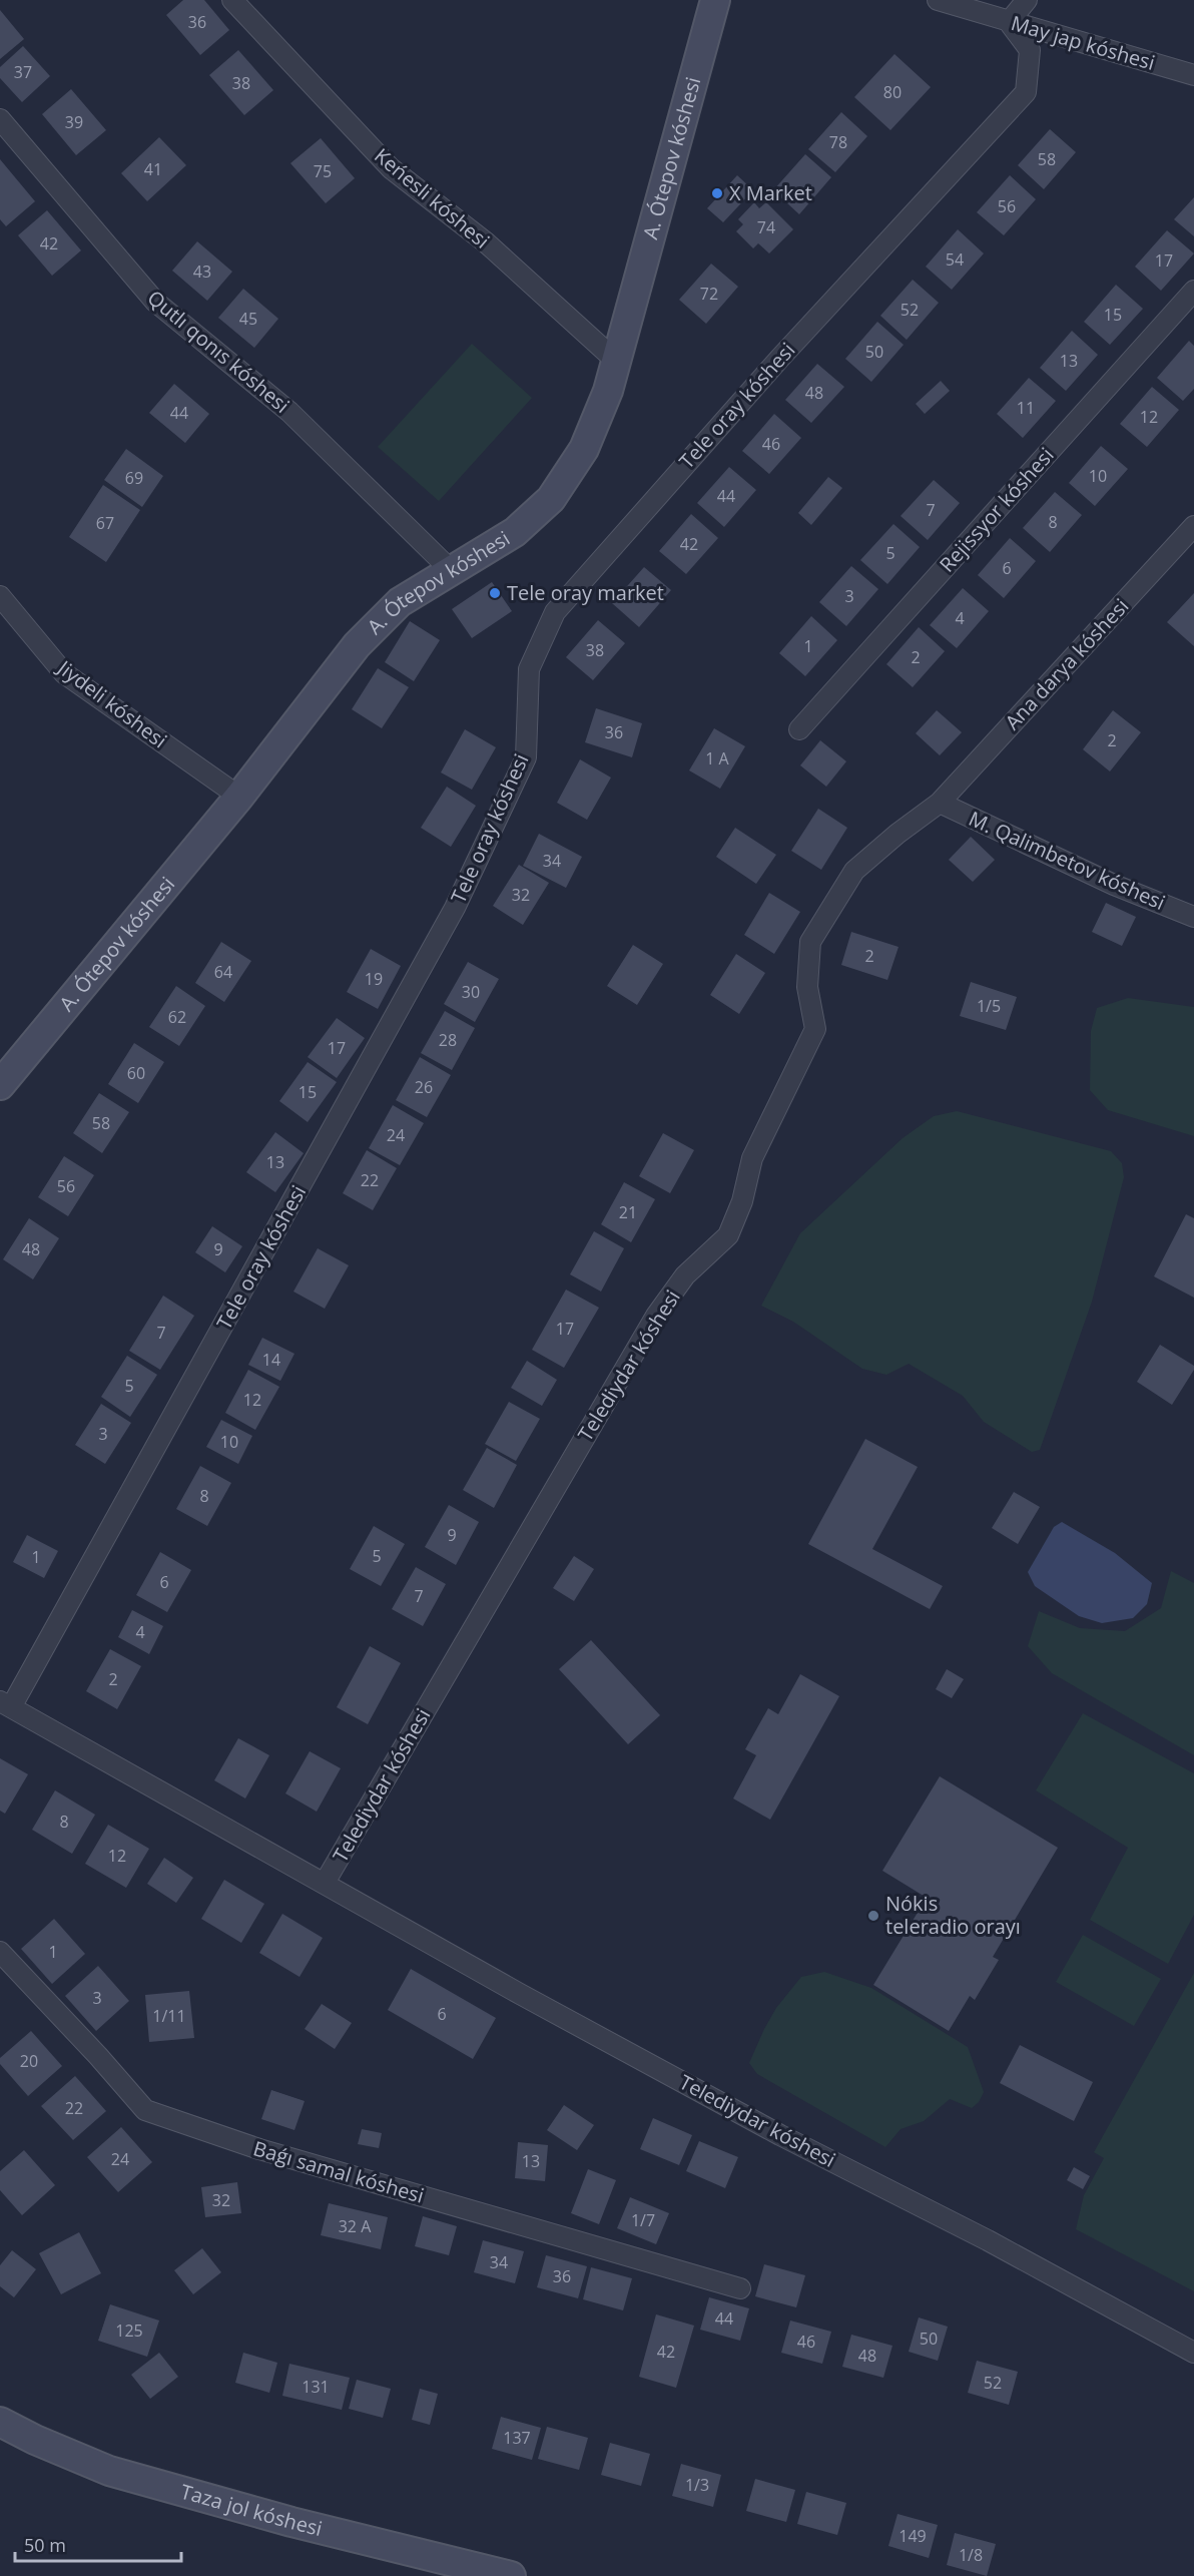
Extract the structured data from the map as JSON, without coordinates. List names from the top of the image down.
{
  "streets": {
    "street": [
      "May jap kóshesi",
      "A. Ótepov kóshesi",
      "Keńesli kóshesi",
      "Qutlı qonıs kóshesi",
      "Tele oray kóshesi",
      "Rejissyor kóshesi",
      "Ana darya kóshesi",
      "Jiydeli kóshesi",
      "M. Qalimbetov kóshesi",
      "Telediydar kóshesi",
      "Baǵı samal kóshesi",
      "Taza jol kóshesi"
    ]
  },
  "crossings": [
    ["May jap kóshesi", "Tele oray kóshesi"],
    ["A. Ótepov kóshesi", "Keńesli kóshesi"],
    ["A. Ótepov kóshesi", "Qutlı qonıs kóshesi"],
    ["A. Ótepov kóshesi", "Jiydeli kóshesi"],
    ["Tele oray kóshesi", "Telediydar kóshesi"],
    ["Ana darya kóshesi", "M. Qalimbetov kóshesi"],
    ["Ana darya kóshesi", "Telediydar kóshesi"],
    ["M. Qalimbetov kóshesi", "Telediydar kóshesi"]
  ],
  "places": ["X Market", "Tele oray market", "Nókis teleradio orayı"],
  "house_numbers": [
    "36",
    "37",
    "38",
    "80",
    "39",
    "78",
    "58",
    "41",
    "75",
    "56",
    "74",
    "42",
    "54",
    "17",
    "43",
    "72",
    "52",
    "15",
    "45",
    "50",
    "13",
    "48",
    "11",
    "44",
    "12",
    "46",
    "10",
    "69",
    "44",
    "7",
    "8",
    "67",
    "42",
    "5",
    "6",
    "3",
    "4",
    "1",
    "38",
    "2",
    "36",
    "2",
    "1 А",
    "34",
    "32",
    "2",
    "64",
    "19",
    "30",
    "1/5",
    "62",
    "28",
    "17",
    "60",
    "26",
    "15",
    "58",
    "24",
    "13",
    "22",
    "56",
    "21",
    "48",
    "9",
    "17",
    "7",
    "14",
    "5",
    "12",
    "3",
    "10",
    "8",
    "9",
    "5",
    "1",
    "6",
    "7",
    "4",
    "2",
    "8",
    "12",
    "1",
    "3",
    "6",
    "1/11",
    "20",
    "22",
    "24",
    "13",
    "32",
    "1/7",
    "32 А",
    "34",
    "36",
    "44",
    "125",
    "50",
    "46",
    "42",
    "48",
    "52",
    "131",
    "137",
    "1/3",
    "149",
    "1/8"
  ],
  "scale_bar": "50 m"
}
